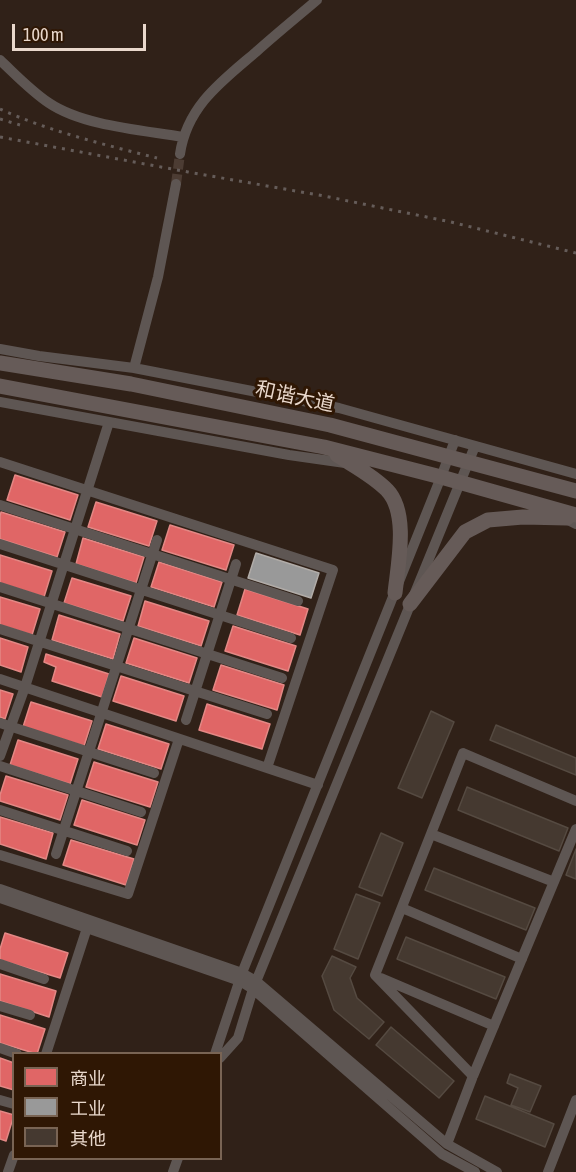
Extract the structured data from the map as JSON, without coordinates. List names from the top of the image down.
{
  "streets": {
    "highway": ["和谐大道"]
  },
  "legend": ["商业", "工业", "其他"],
  "scale_bar": "100 m"
}
